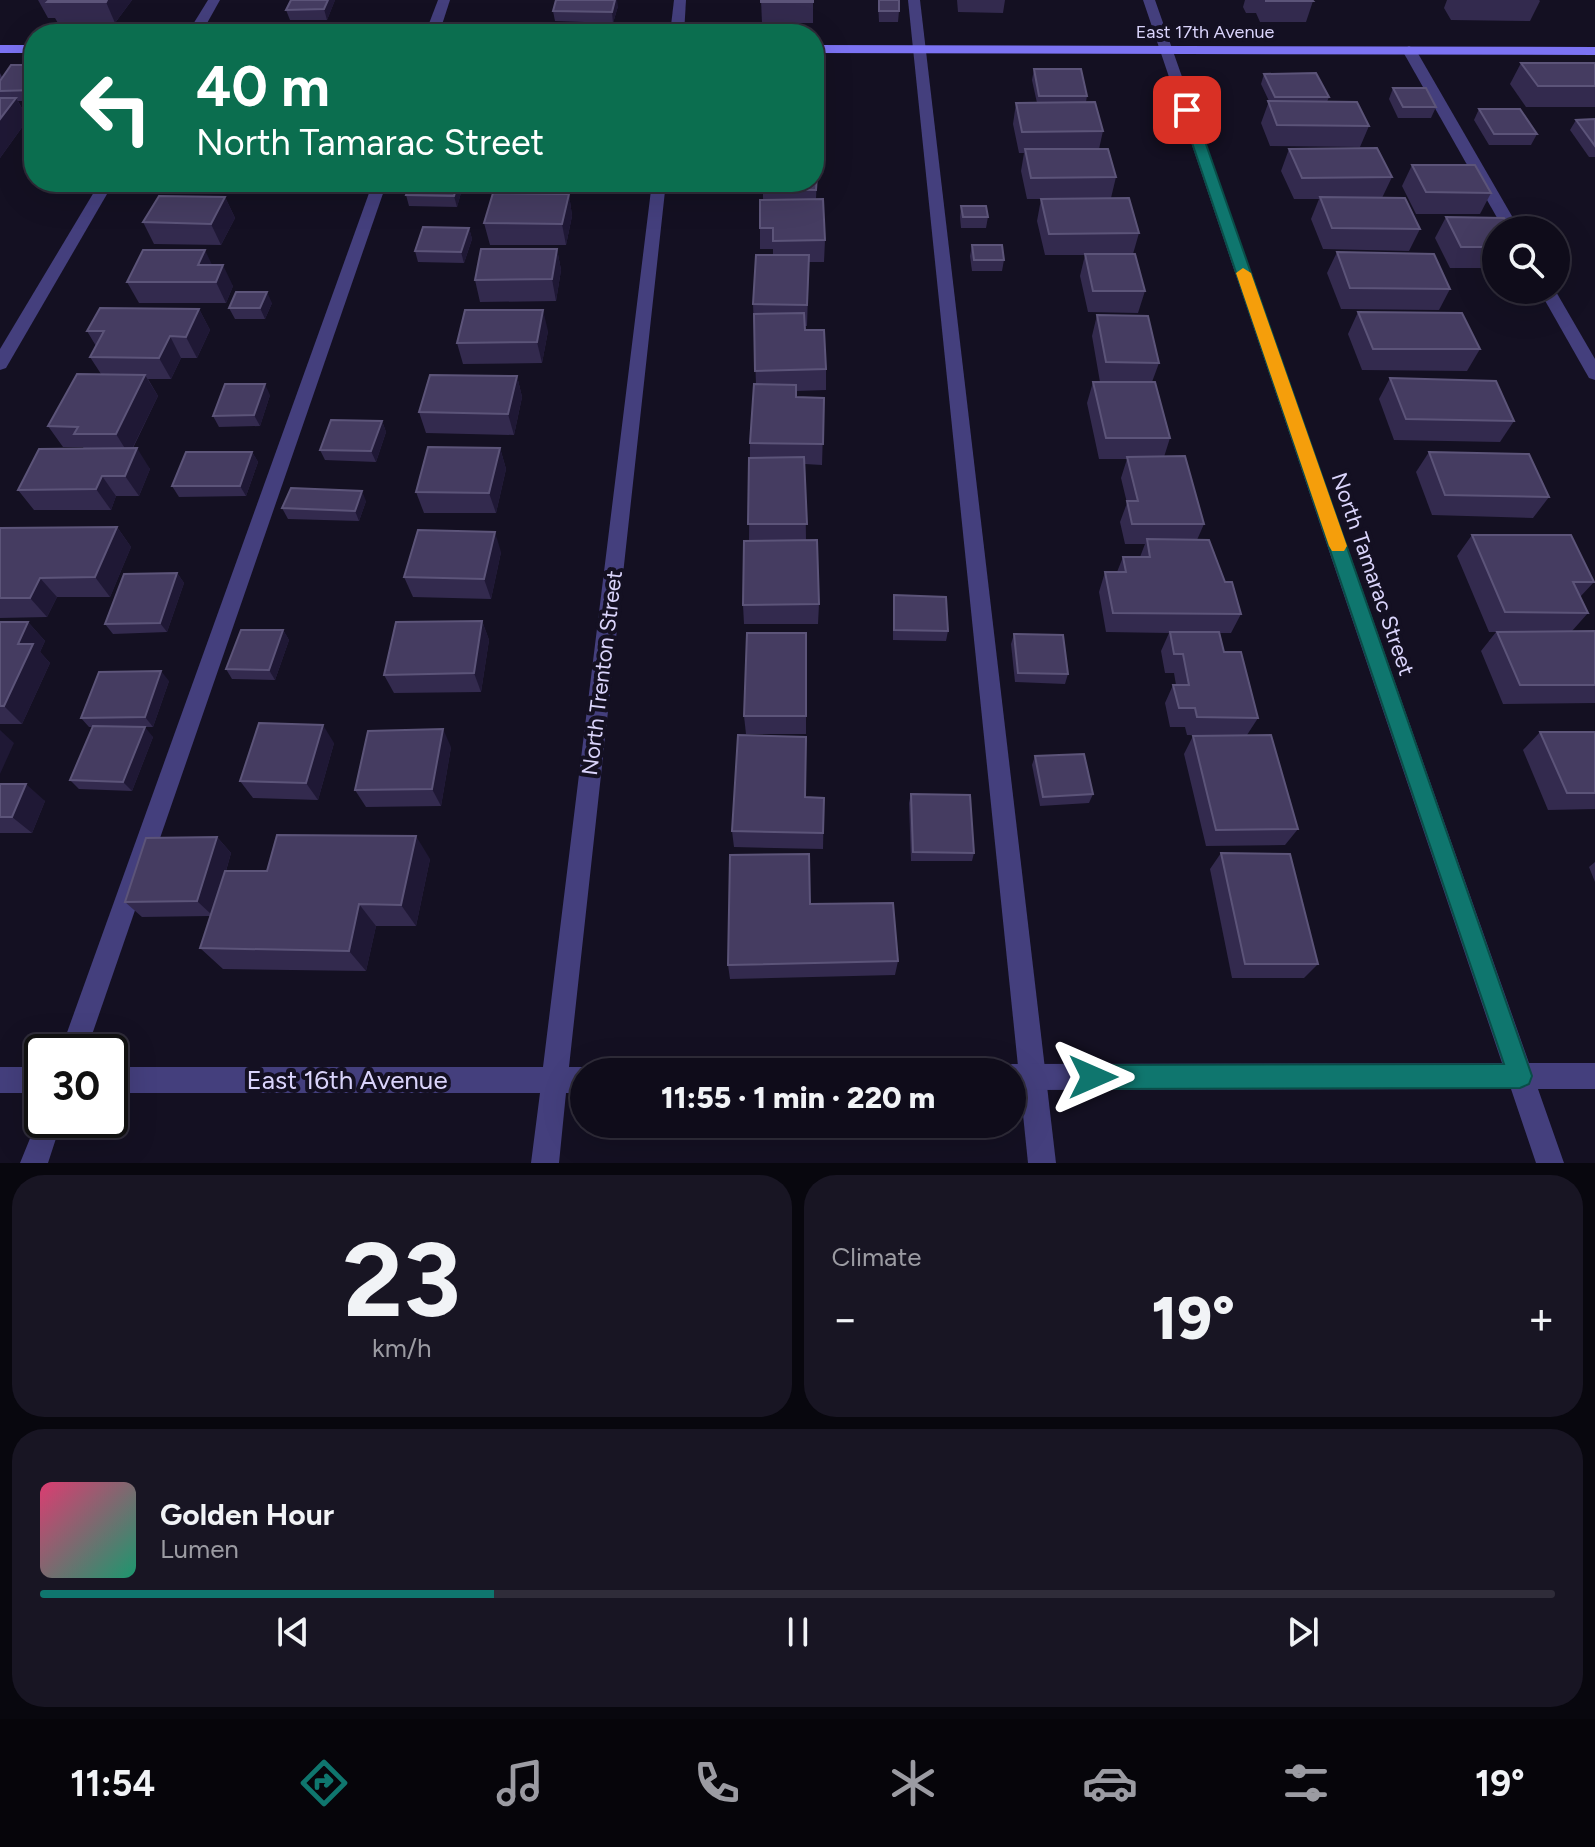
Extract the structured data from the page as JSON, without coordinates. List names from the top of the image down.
{
  "streets": {
    "street": [
      "East 17th Avenue",
      "North Tamarac Street",
      "North Trenton Street",
      "East 16th Avenue"
    ]
  },
  "crossings": [
    ["East 17th Avenue", "North Tamarac Street"],
    ["North Trenton Street", "East 16th Avenue"]
  ],
  "page": {
    "turn": ["40 m", "North Tamarac Street"],
    "limit": "30",
    "trip": "11:55 · 1 min · 220 m",
    "tile": [
      ["23", "km/h"],
      "Climate"
    ],
    "heat": ["−", "19°", "+"],
    "song": ["Golden Hour", "Lumen"],
    "tabs": ["11:54", "19°"]
  }
}
